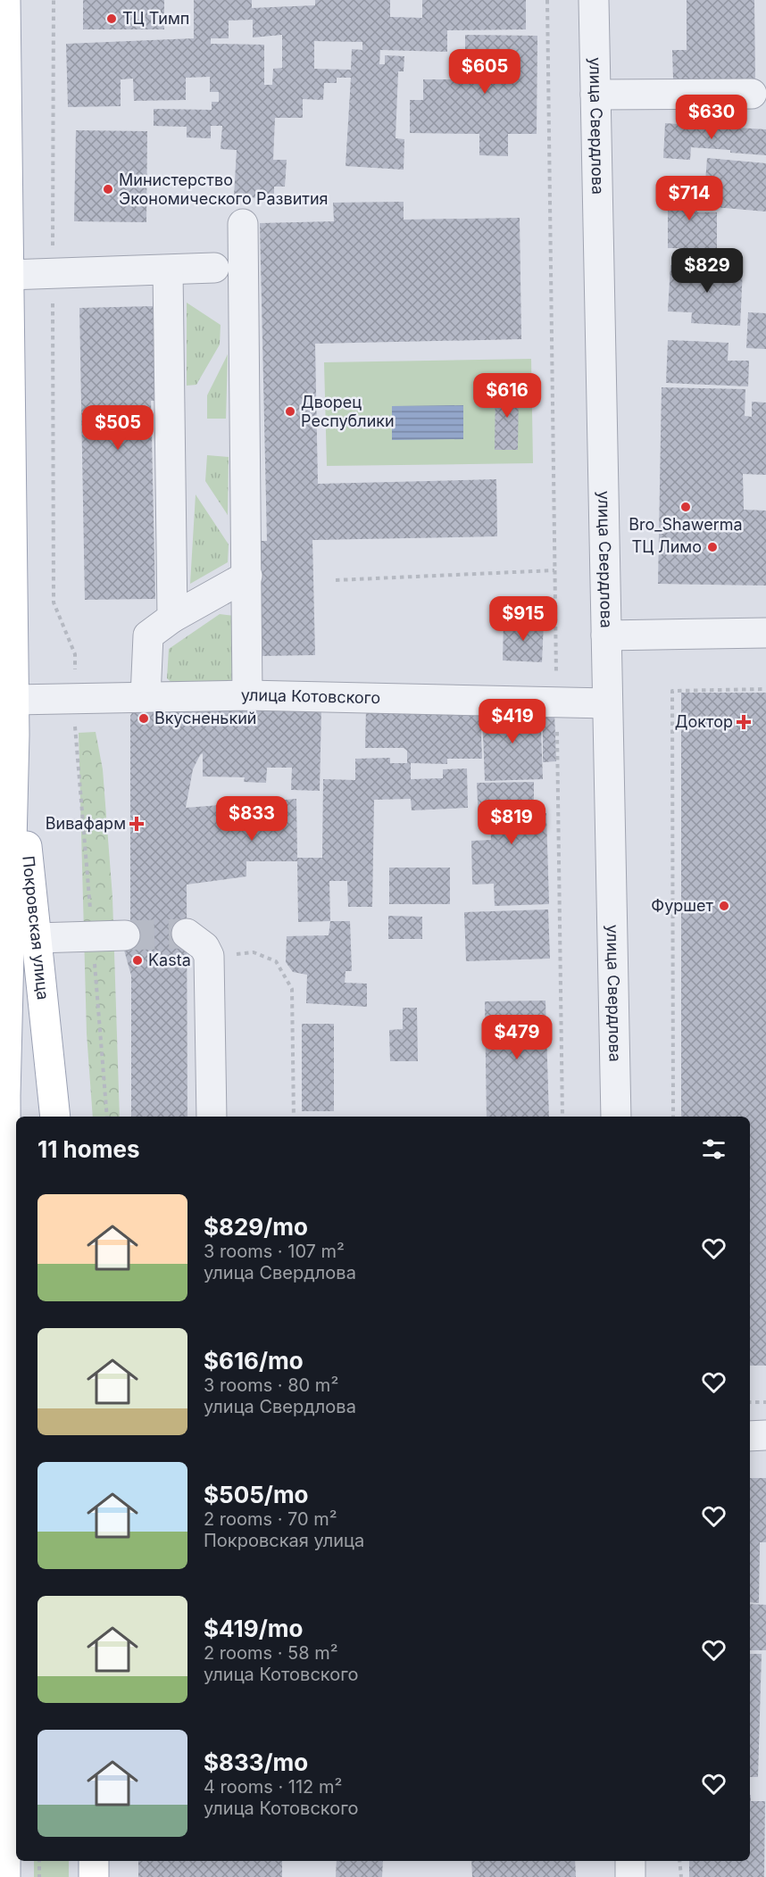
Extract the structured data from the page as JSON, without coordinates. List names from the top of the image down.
{
  "streets": {
    "main road": ["Покровская улица"],
    "street": ["улица Свердлова", "улица Котовского"]
  },
  "crossings": [
    ["улица Свердлова", "улица Котовского"],
    ["улица Котовского", "Покровская улица"]
  ],
  "places": {
    "other": [
      "ТЦ Тимп",
      "Министерство Экономического Развития",
      "Дворец Республики",
      "Bro_Shawerma",
      "ТЦ Лимо",
      "Вкусненький",
      "Фуршет",
      "Kasta"
    ],
    "health": ["Доктор", "Вивафарм"]
  },
  "page": {
    "price": [
      "$605",
      "$630",
      "$714",
      "$829",
      "$616",
      "$505",
      "$915",
      "$419",
      "$833",
      "$819",
      "$479"
    ],
    "heading": "11 homes",
    "list": [
      {
        "name": "$829/mo",
        "note": "3 rooms · 107 m² · улица Свердлова"
      },
      {
        "name": "$616/mo",
        "note": "3 rooms · 80 m² · улица Свердлова"
      },
      {
        "name": "$505/mo",
        "note": "2 rooms · 70 m² · Покровская улица"
      },
      {
        "name": "$419/mo",
        "note": "2 rooms · 58 m² · улица Котовского"
      },
      {
        "name": "$833/mo",
        "note": "4 rooms · 112 m² · улица Котовского"
      }
    ]
  }
}
